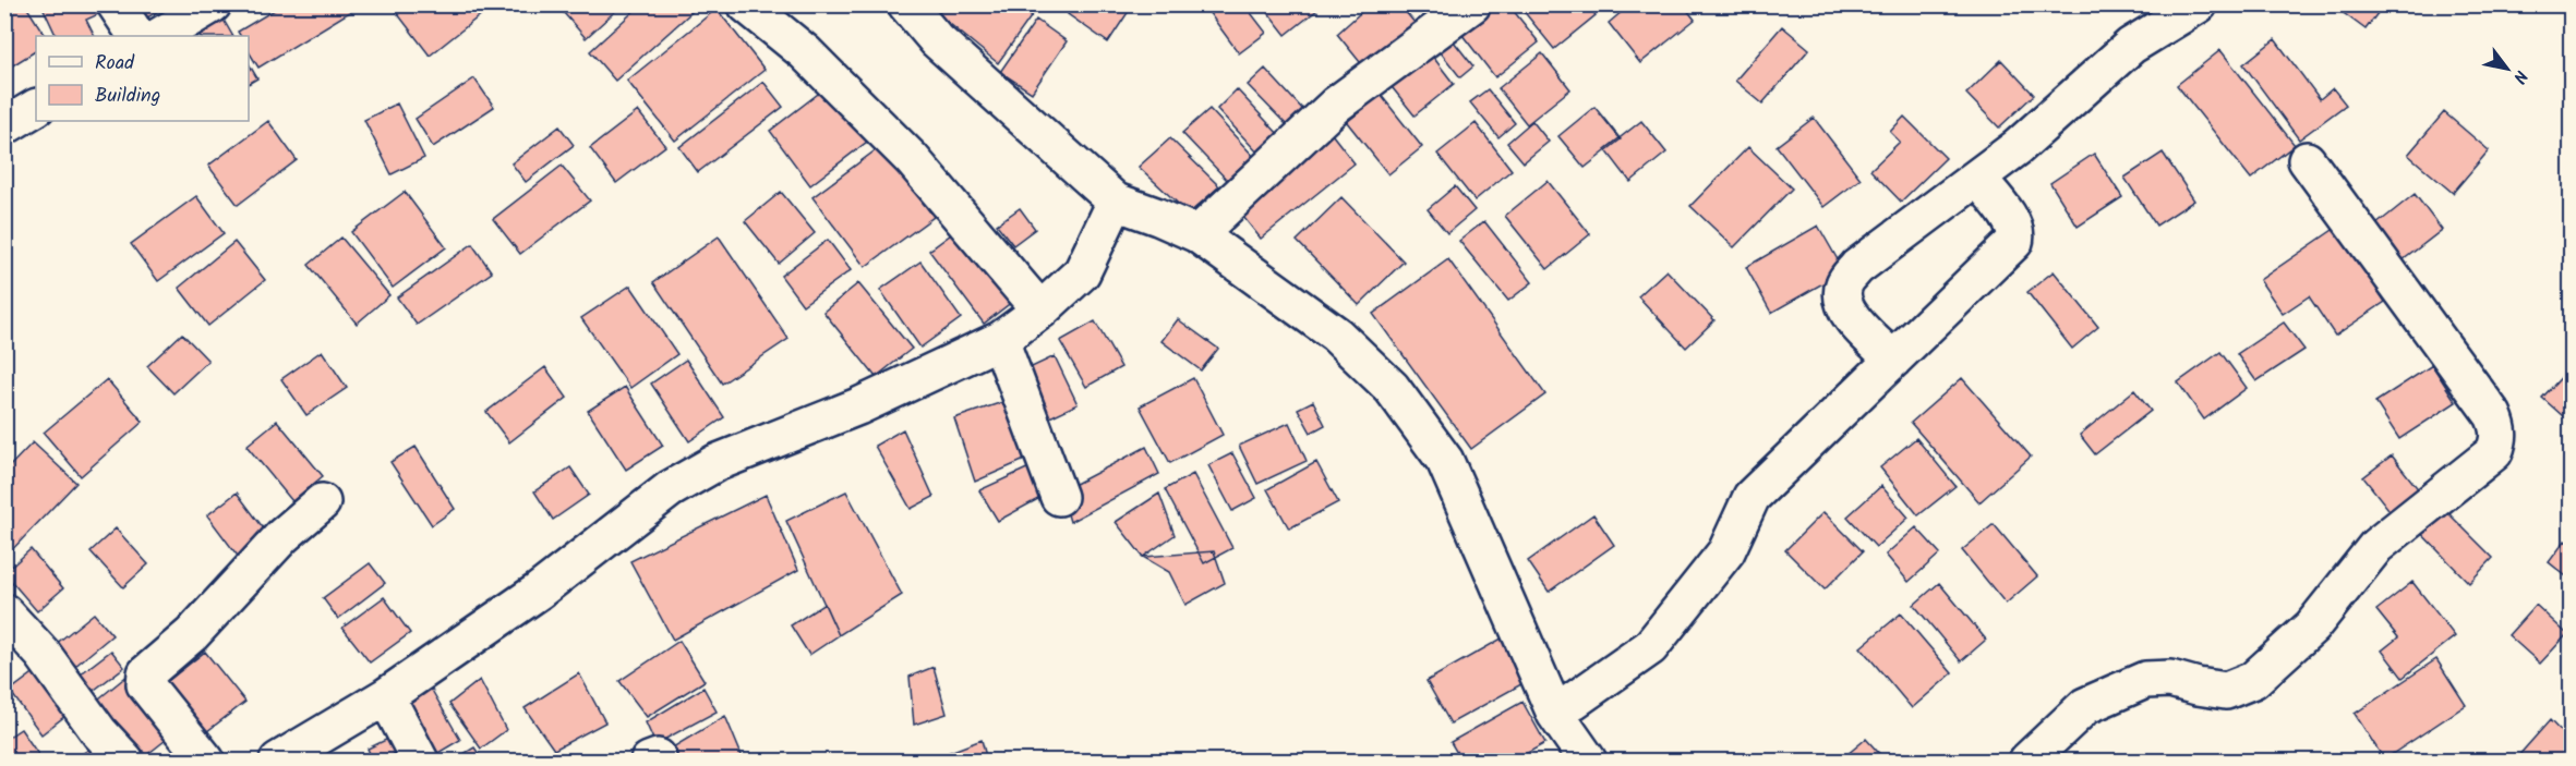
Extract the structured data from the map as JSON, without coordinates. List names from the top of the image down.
{
  "legend": ["Road", "Building"],
  "north": "bottom right"
}
